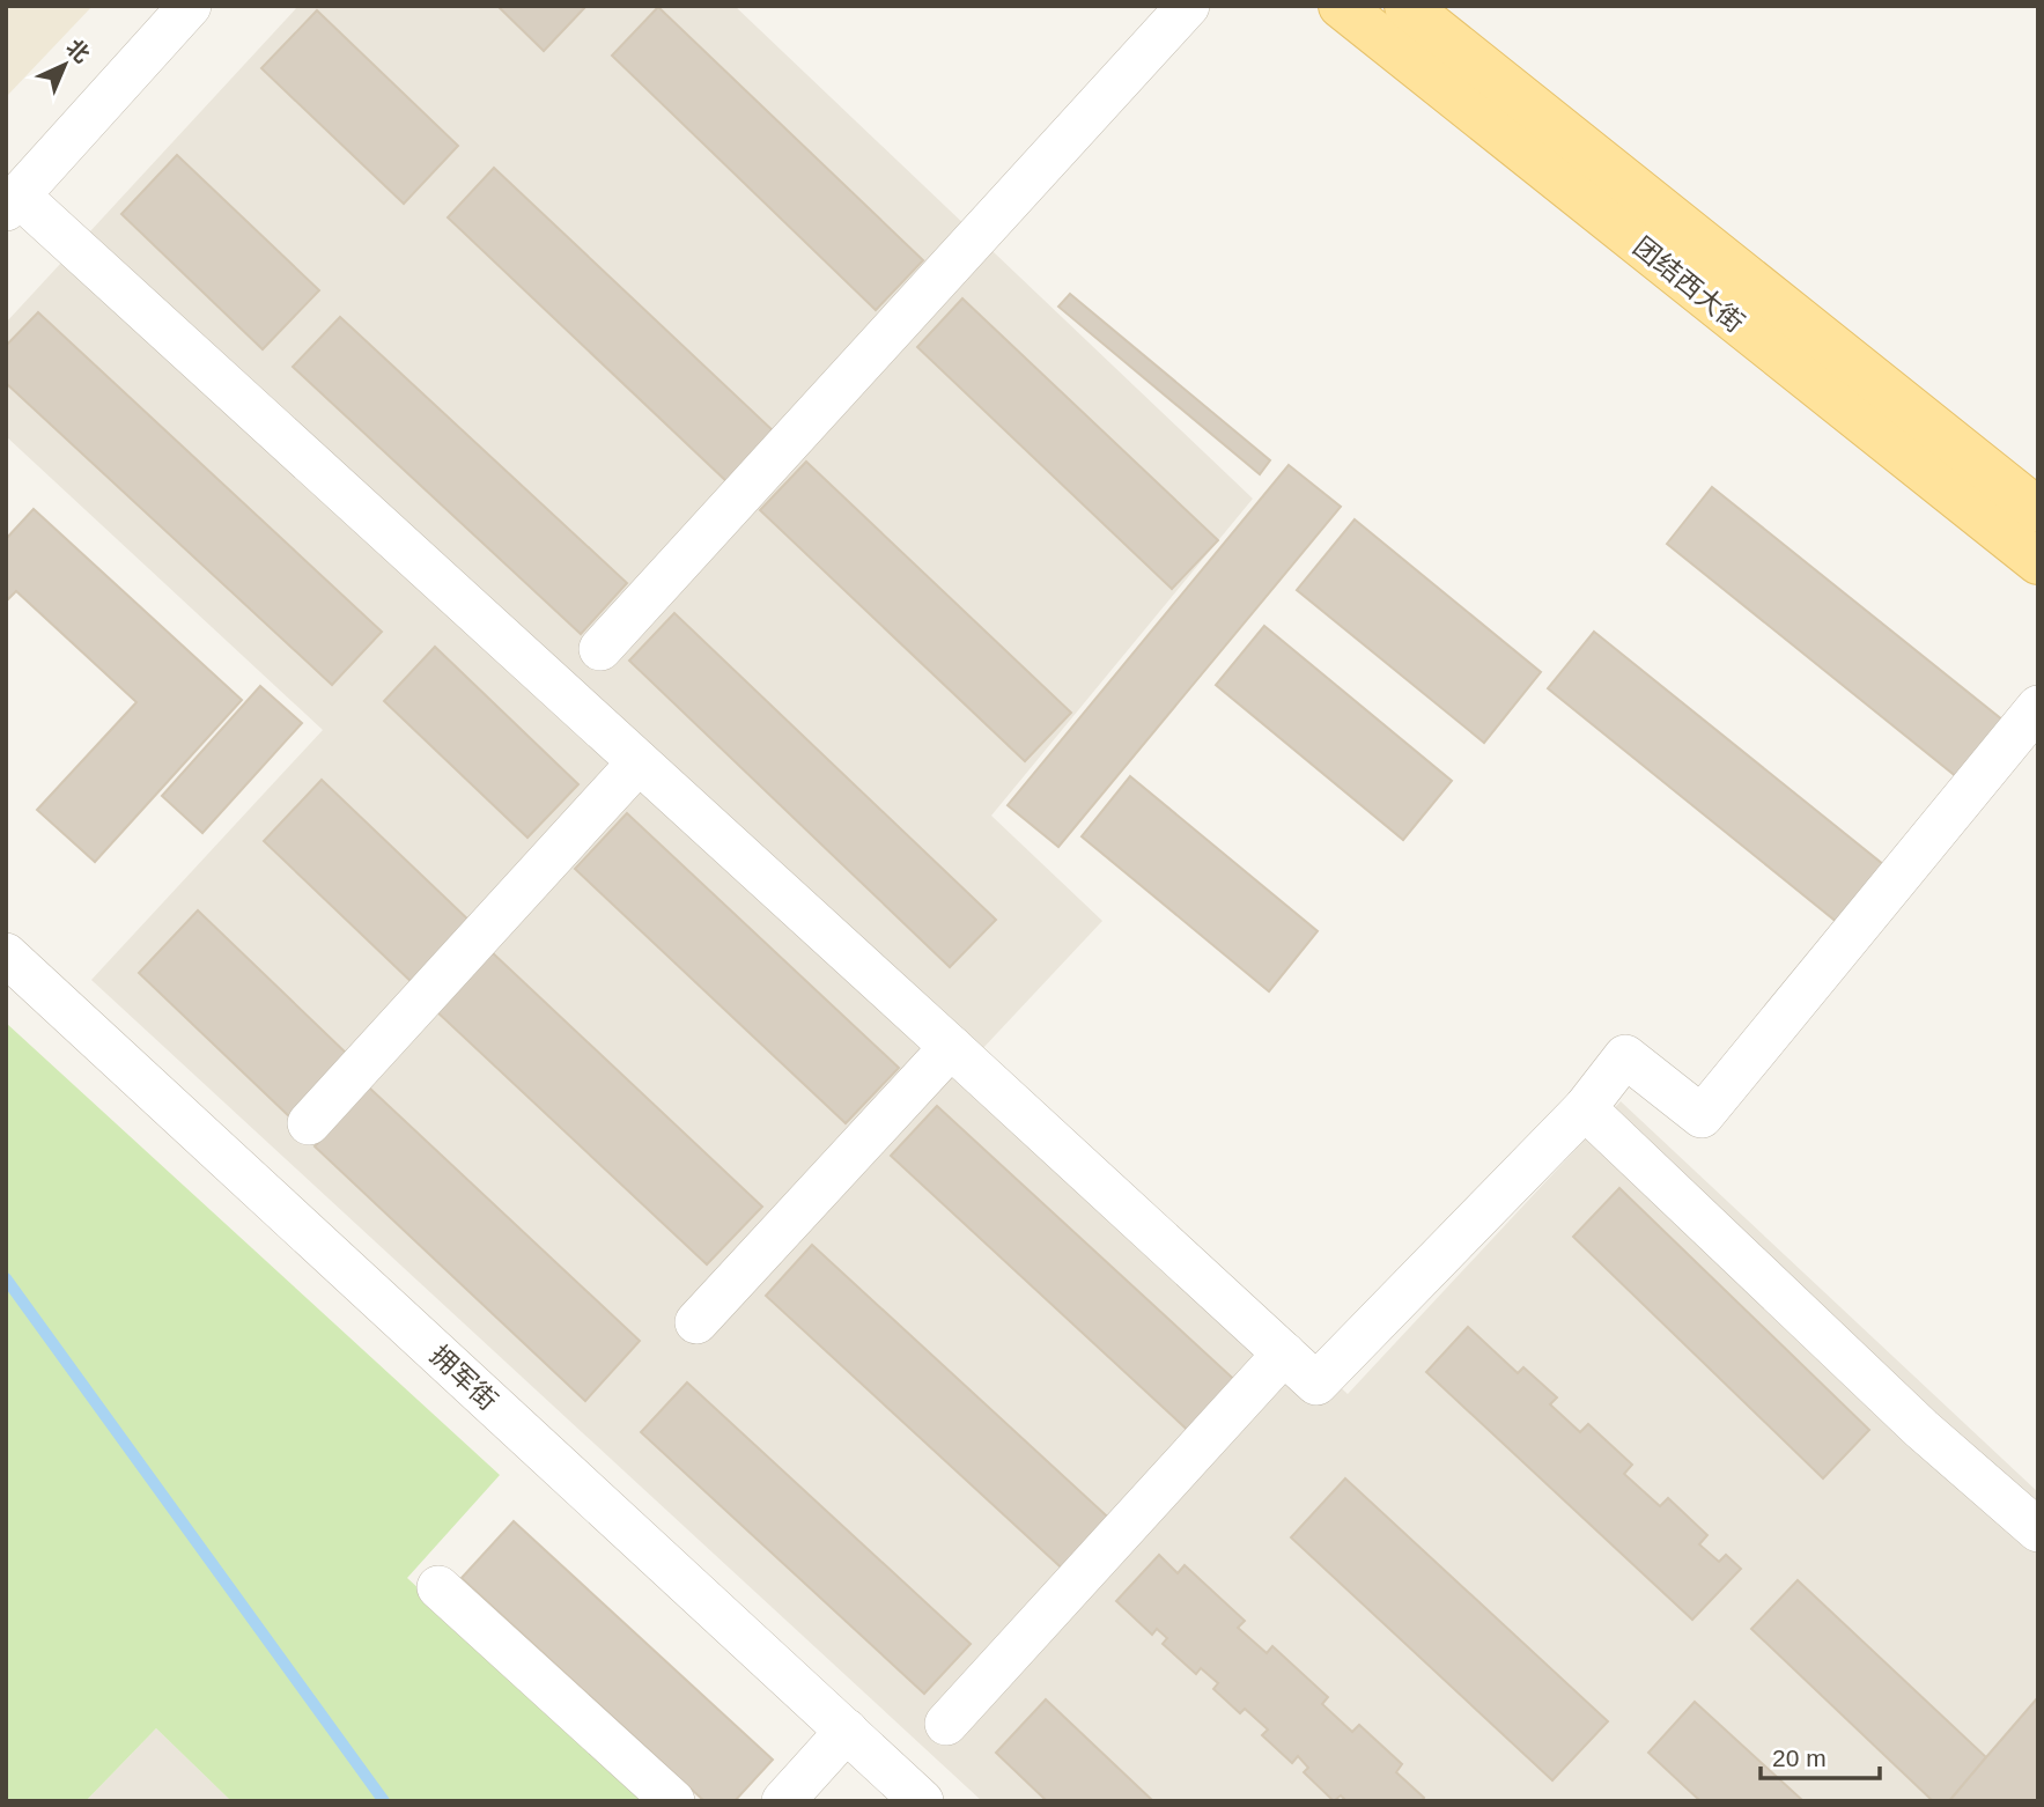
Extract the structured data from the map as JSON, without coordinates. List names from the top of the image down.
{
  "streets": {
    "main road": ["团结西大街"],
    "street": ["拥军街"]
  },
  "scale_bar": "20 m",
  "north": "top right"
}
